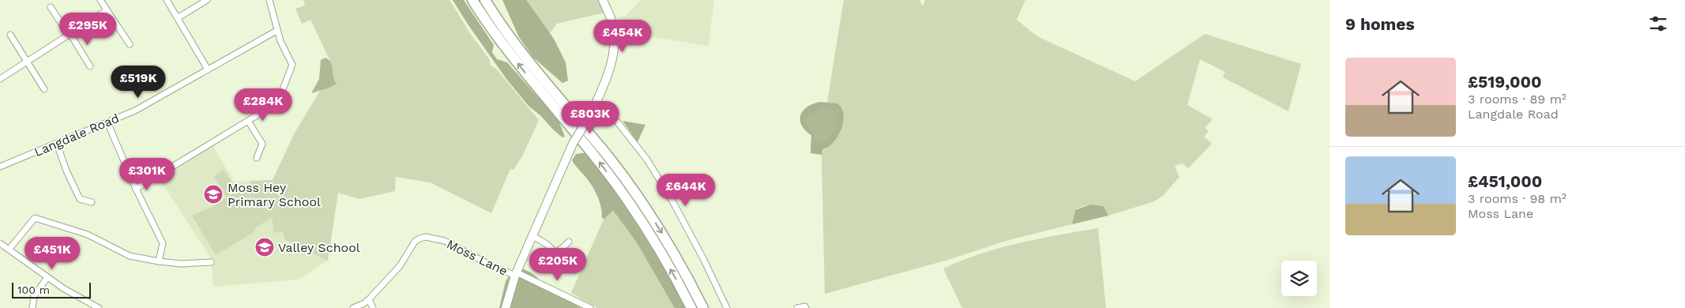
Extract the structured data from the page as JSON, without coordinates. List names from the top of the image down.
{
  "streets": {
    "street": ["Langdale Road", "Moss Lane"]
  },
  "places": {
    "school or university": ["Moss Hey Primary School", "Valley School"]
  },
  "scale_bar": "100 m",
  "page": {
    "heading": "9 homes",
    "price": [
      "£295K",
      "£454K",
      "£519K",
      "£284K",
      "£803K",
      "£301K",
      "£644K",
      "£451K",
      "£205K"
    ],
    "list": [
      {
        "name": "£519,000",
        "note": "3 rooms · 89 m² · Langdale Road"
      },
      {
        "name": "£451,000",
        "note": "3 rooms · 98 m² · Moss Lane"
      }
    ],
    "scale": "100 m"
  }
}
